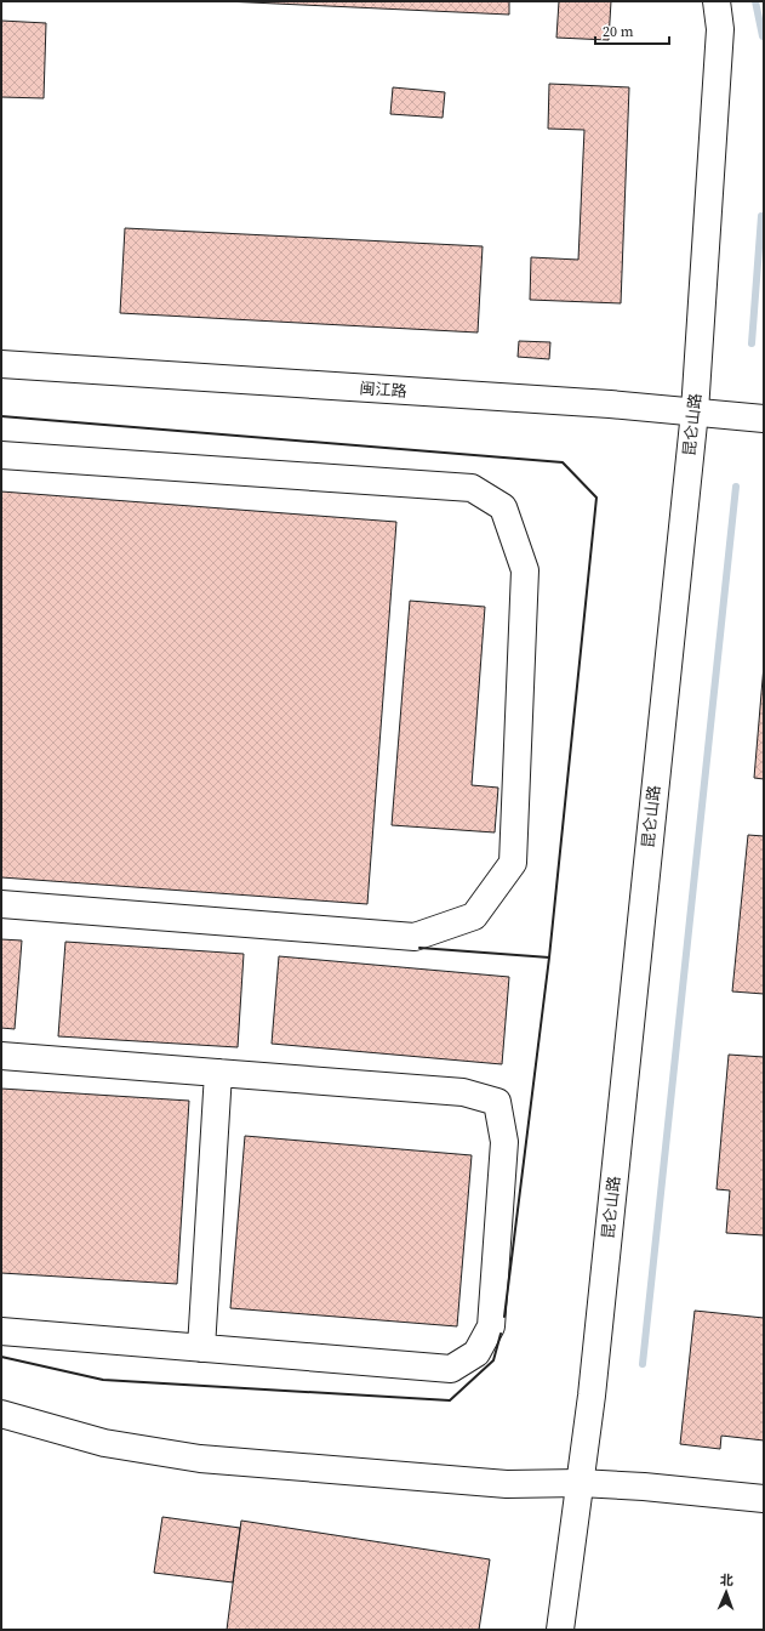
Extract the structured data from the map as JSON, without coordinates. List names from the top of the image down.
{
  "streets": {
    "main road": ["闽江路", "昆仑山路"]
  },
  "crossings": [
    ["闽江路", "昆仑山路"]
  ],
  "scale_bar": "20 m",
  "north": "top"
}
